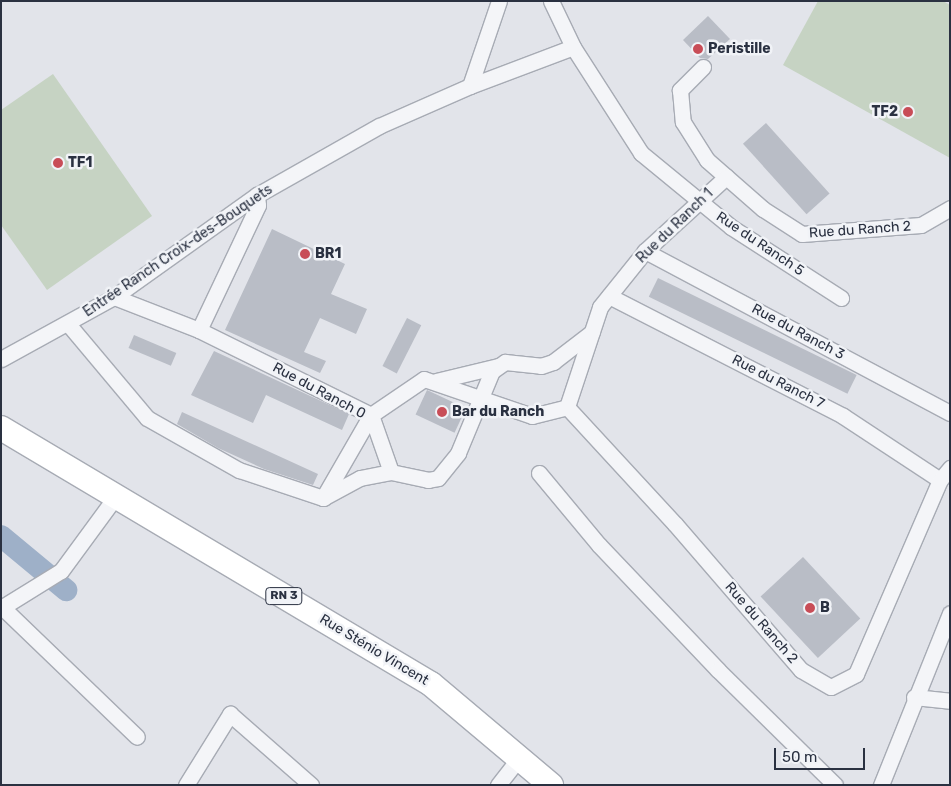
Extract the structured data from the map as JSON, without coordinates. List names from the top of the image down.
{
  "streets": {
    "main road": ["RN 3", "Rue Sténio Vincent"],
    "street": [
      "Rue du Ranch 1",
      "Rue du Ranch 2",
      "Rue du Ranch 5",
      "Entrée Ranch Croix-des-Bouquets",
      "Rue du Ranch 3",
      "Rue du Ranch 7",
      "Rue du Ranch 0"
    ]
  },
  "crossings": [
    ["Rue du Ranch 1", "Rue du Ranch 2"],
    ["Rue du Ranch 1", "Rue du Ranch 5"],
    ["Rue du Ranch 1", "Rue du Ranch 3"],
    ["Rue du Ranch 1", "Rue du Ranch 7"],
    ["Rue du Ranch 2", "Rue du Ranch 7"],
    ["Rue du Ranch 5", "Entrée Ranch Croix-des-Bouquets"],
    ["Entrée Ranch Croix-des-Bouquets", "Rue du Ranch 0"]
  ],
  "places": [
    "Peristille",
    "TF2",
    "TF1",
    "BR1",
    "Bar du Ranch",
    "B"
  ],
  "scale_bar": "50 m"
}
